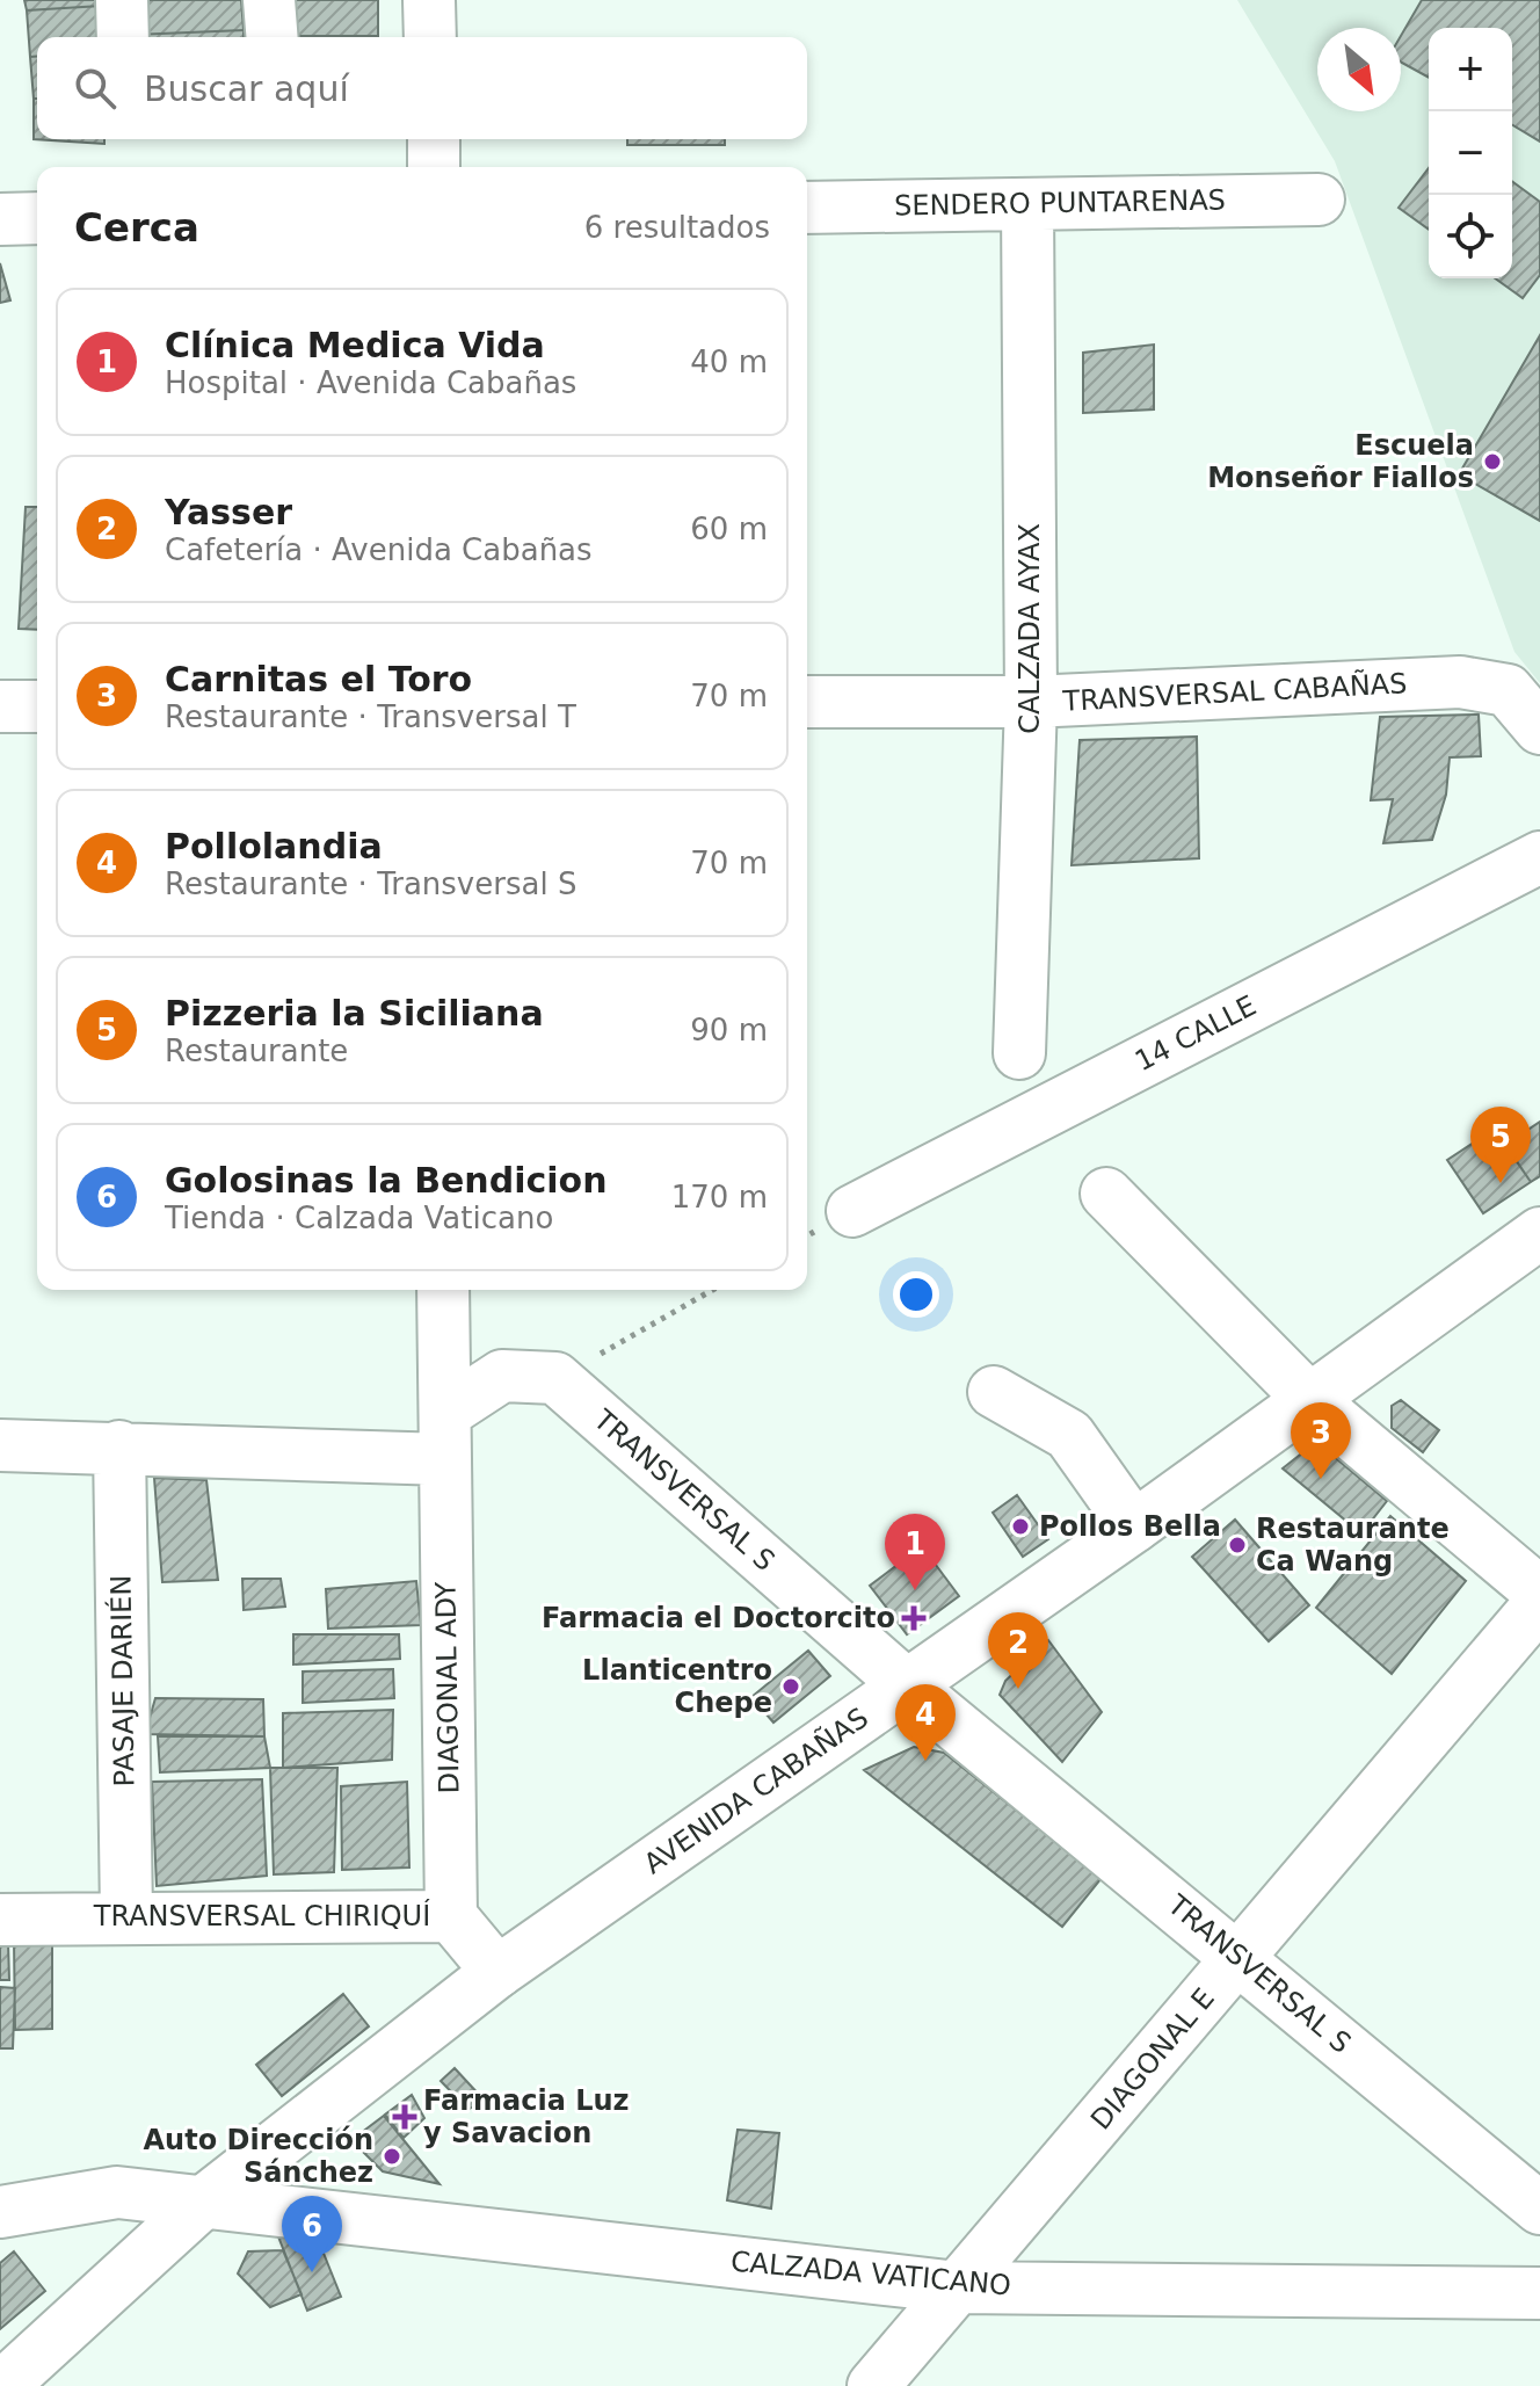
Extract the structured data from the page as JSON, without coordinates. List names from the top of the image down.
{
  "streets": {
    "street": [
      "SENDERO PUNTARENAS",
      "CALZADA AYAX",
      "TRANSVERSAL CABAÑAS",
      "14 CALLE",
      "TRANSVERSAL S",
      "PASAJE DARIÉN",
      "DIAGONAL ADY",
      "AVENIDA CABAÑAS",
      "TRANSVERSAL CHIRIQUÍ",
      "DIAGONAL E",
      "CALZADA VATICANO"
    ]
  },
  "crossings": [
    ["SENDERO PUNTARENAS", "CALZADA AYAX"],
    ["CALZADA AYAX", "TRANSVERSAL CABAÑAS"],
    ["TRANSVERSAL S", "AVENIDA CABAÑAS"],
    ["TRANSVERSAL S", "DIAGONAL E"],
    ["PASAJE DARIÉN", "TRANSVERSAL CHIRIQUÍ"],
    ["DIAGONAL ADY", "TRANSVERSAL CHIRIQUÍ"],
    ["AVENIDA CABAÑAS", "TRANSVERSAL CHIRIQUÍ"],
    ["AVENIDA CABAÑAS", "CALZADA VATICANO"],
    ["DIAGONAL E", "CALZADA VATICANO"]
  ],
  "places": {
    "other": [
      "Escuela Monseñor Fiallos",
      "Pollos Bella",
      "Restaurante Ca Wang",
      "Llanticentro Chepe",
      "Auto Dirección Sánchez"
    ],
    "health": ["Farmacia el Doctorcito", "Farmacia Luz y Savacion"]
  },
  "north": "bottom right",
  "page": {
    "map_buttons": ["+", "−"],
    "search": "Buscar aquí",
    "heading": ["Cerca", "6 resultados"],
    "list": [
      {
        "mark": "1",
        "name": "Clínica Medica Vida",
        "note": "Hospital · Avenida Cabañas",
        "value": "40 m"
      },
      {
        "mark": "2",
        "name": "Yasser",
        "note": "Cafetería · Avenida Cabañas",
        "value": "60 m"
      },
      {
        "mark": "3",
        "name": "Carnitas el Toro",
        "note": "Restaurante · Transversal T",
        "value": "70 m"
      },
      {
        "mark": "4",
        "name": "Pollolandia",
        "note": "Restaurante · Transversal S",
        "value": "70 m"
      },
      {
        "mark": "5",
        "name": "Pizzeria la Siciliana",
        "note": "Restaurante",
        "value": "90 m"
      },
      {
        "mark": "6",
        "name": "Golosinas la Bendicion",
        "note": "Tienda · Calzada Vaticano",
        "value": "170 m"
      }
    ],
    "pins": [
      "5",
      "3",
      "1",
      "2",
      "4",
      "6"
    ]
  }
}
